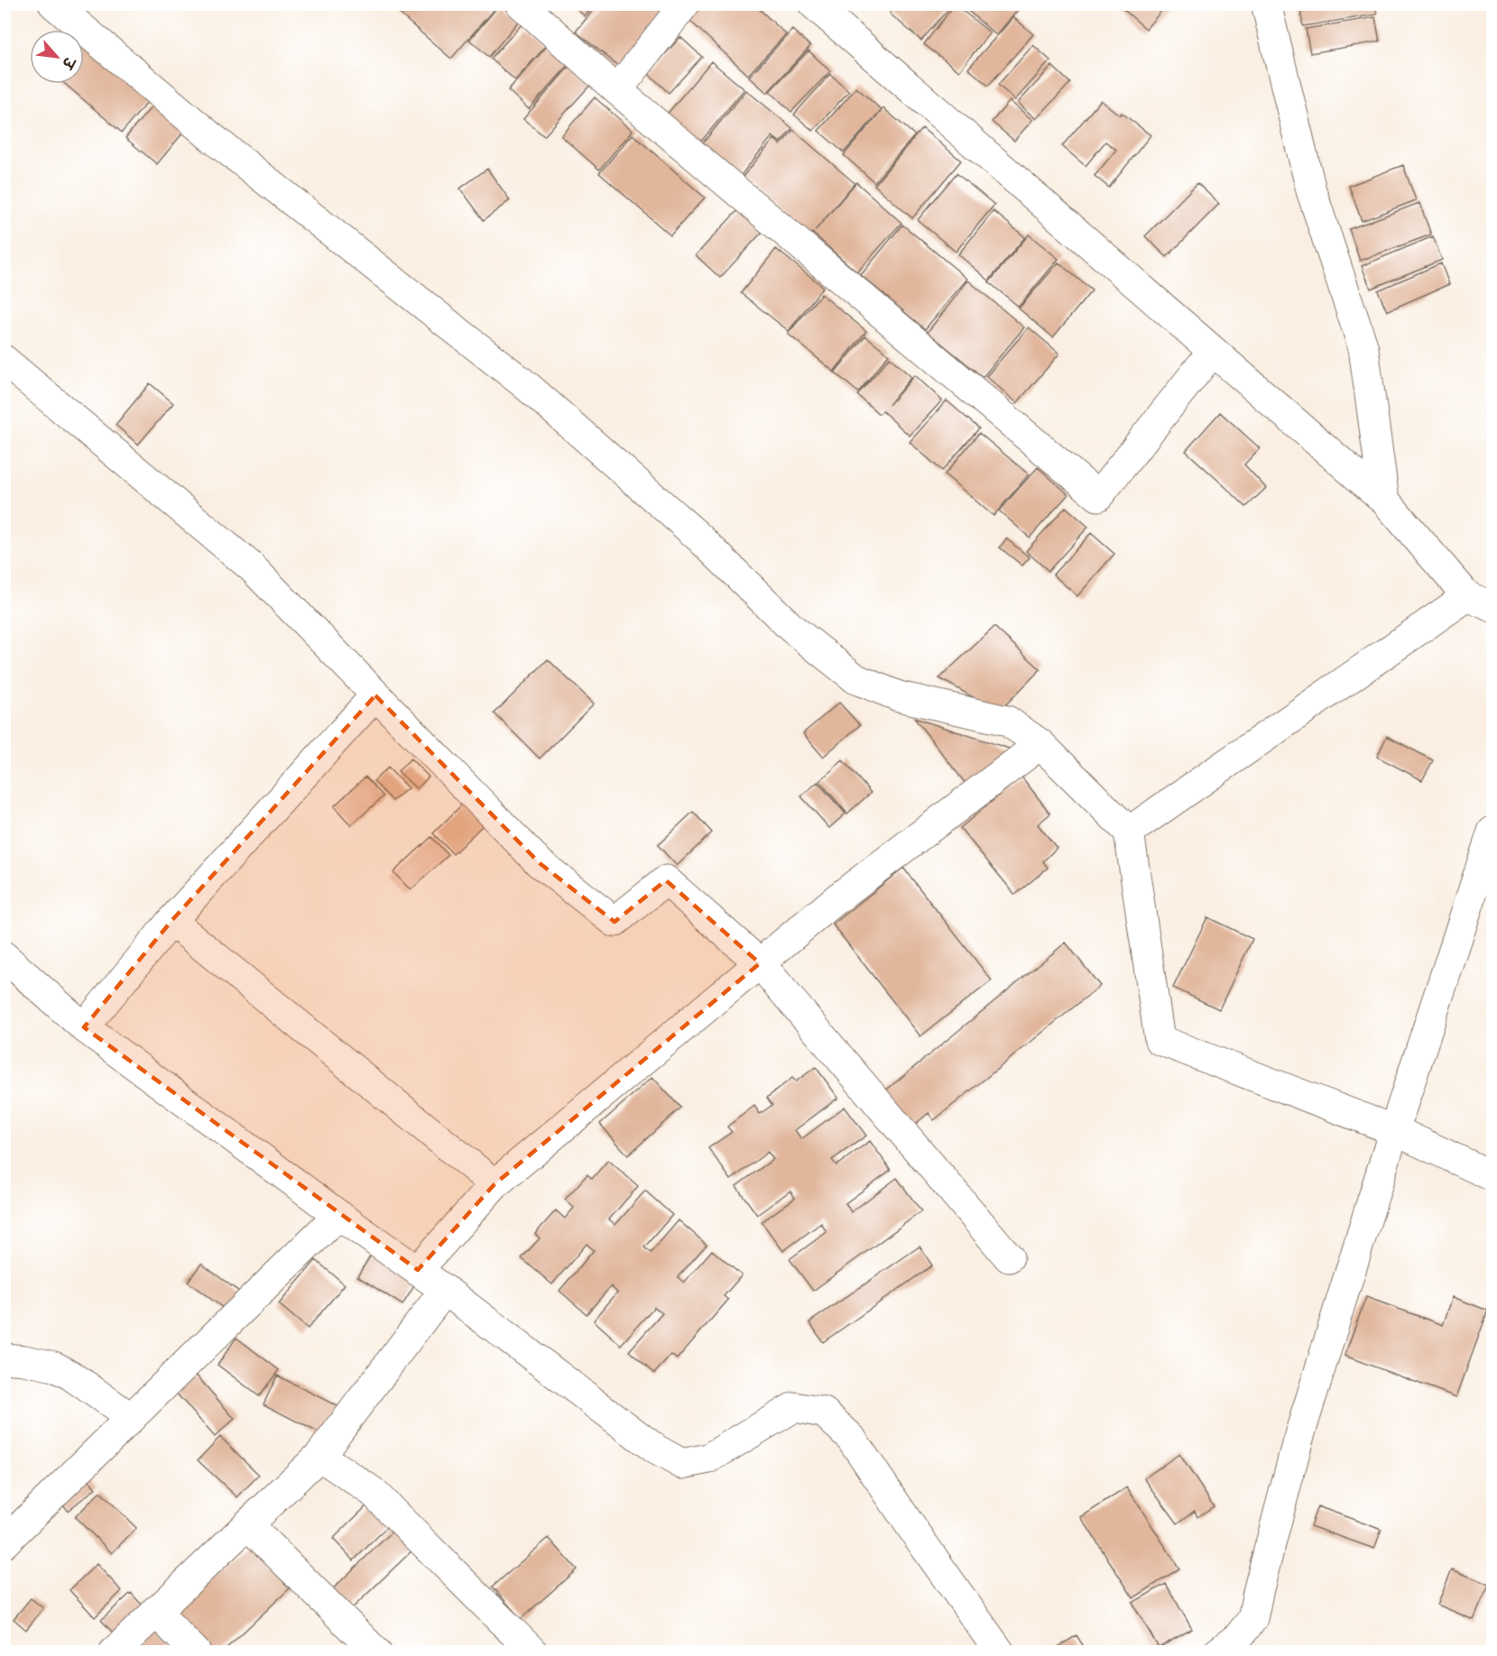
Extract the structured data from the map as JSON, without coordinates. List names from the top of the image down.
{
  "north": "bottom right"
}
